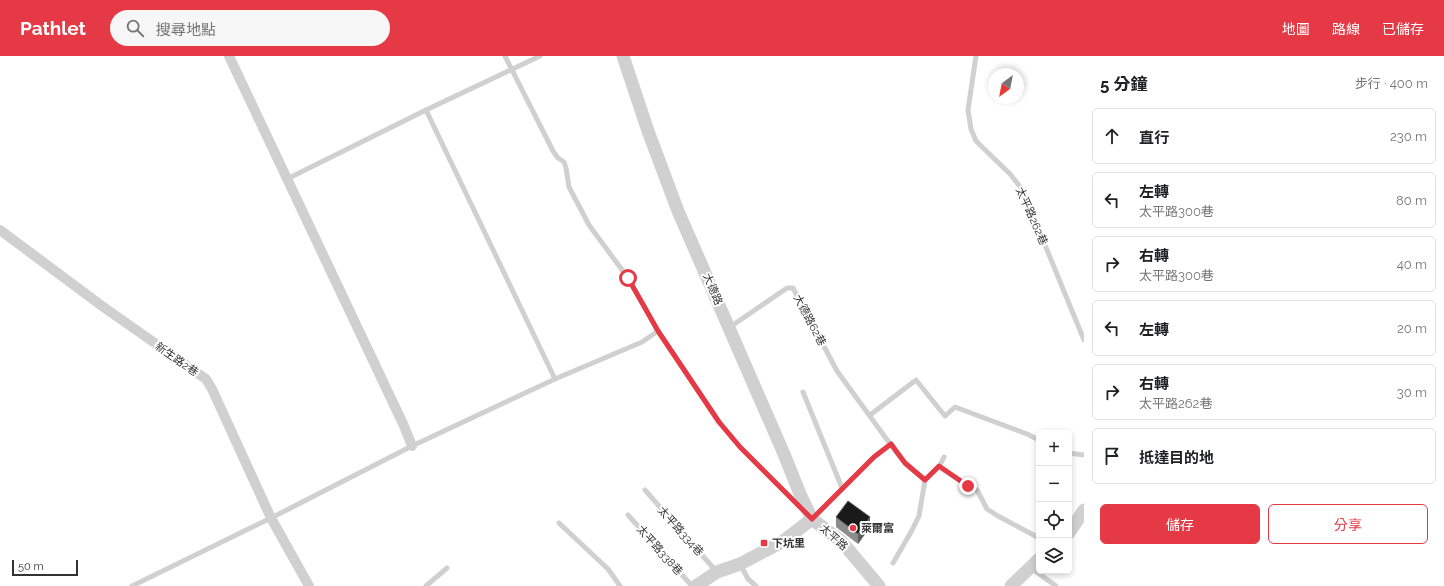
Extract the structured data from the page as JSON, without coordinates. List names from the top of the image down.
{
  "streets": {
    "street": ["大德路", "新生路2巷", "太平路"],
    "lane": [
      "太平路262巷",
      "大德路62巷",
      "太平路334巷",
      "太平路338巷"
    ]
  },
  "crossings": [
    ["大德路", "大德路62巷"],
    ["大德路", "太平路"],
    ["太平路334巷", "太平路"]
  ],
  "places": {
    "other": ["萊爾富"],
    "transit": ["下坑里"]
  },
  "scale_bar": "50 m",
  "north": "bottom left",
  "page": {
    "header": "Pathlet",
    "search": "搜尋地點",
    "nav": ["地圖", "路線", "已儲存"],
    "heading": ["5 分鐘", "步行 · 400 m"],
    "list": [
      ["直行", "230 m"],
      ["左轉", "太平路300巷", "80 m"],
      ["右轉", "太平路300巷", "40 m"],
      ["左轉", "20 m"],
      ["右轉", "太平路262巷", "30 m"],
      "抵達目的地"
    ],
    "map_buttons": ["+", "−"],
    "buttons": ["儲存", "分享"],
    "scale": "50 m"
  }
}
